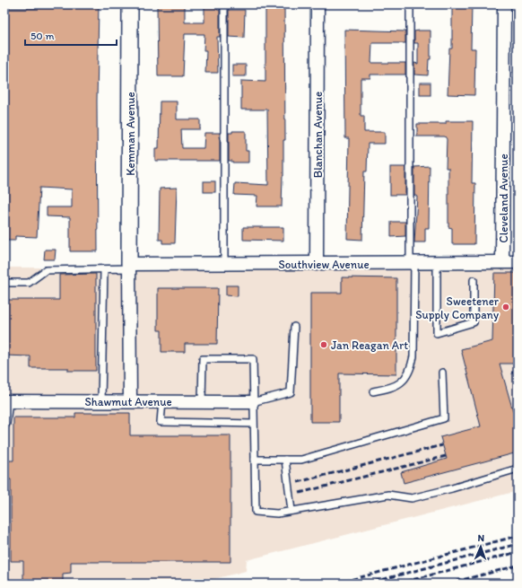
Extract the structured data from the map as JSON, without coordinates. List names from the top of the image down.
{
  "streets": {
    "street": [
      "Kemman Avenue",
      "Blanchan Avenue",
      "Cleveland Avenue",
      "Southview Avenue",
      "Shawmut Avenue"
    ]
  },
  "crossings": [
    ["Kemman Avenue", "Southview Avenue"],
    ["Blanchan Avenue", "Southview Avenue"],
    ["Cleveland Avenue", "Southview Avenue"]
  ],
  "places": ["Sweetener Supply Company", "Jan Reagan Art"],
  "scale_bar": "50 m",
  "north": "top"
}
